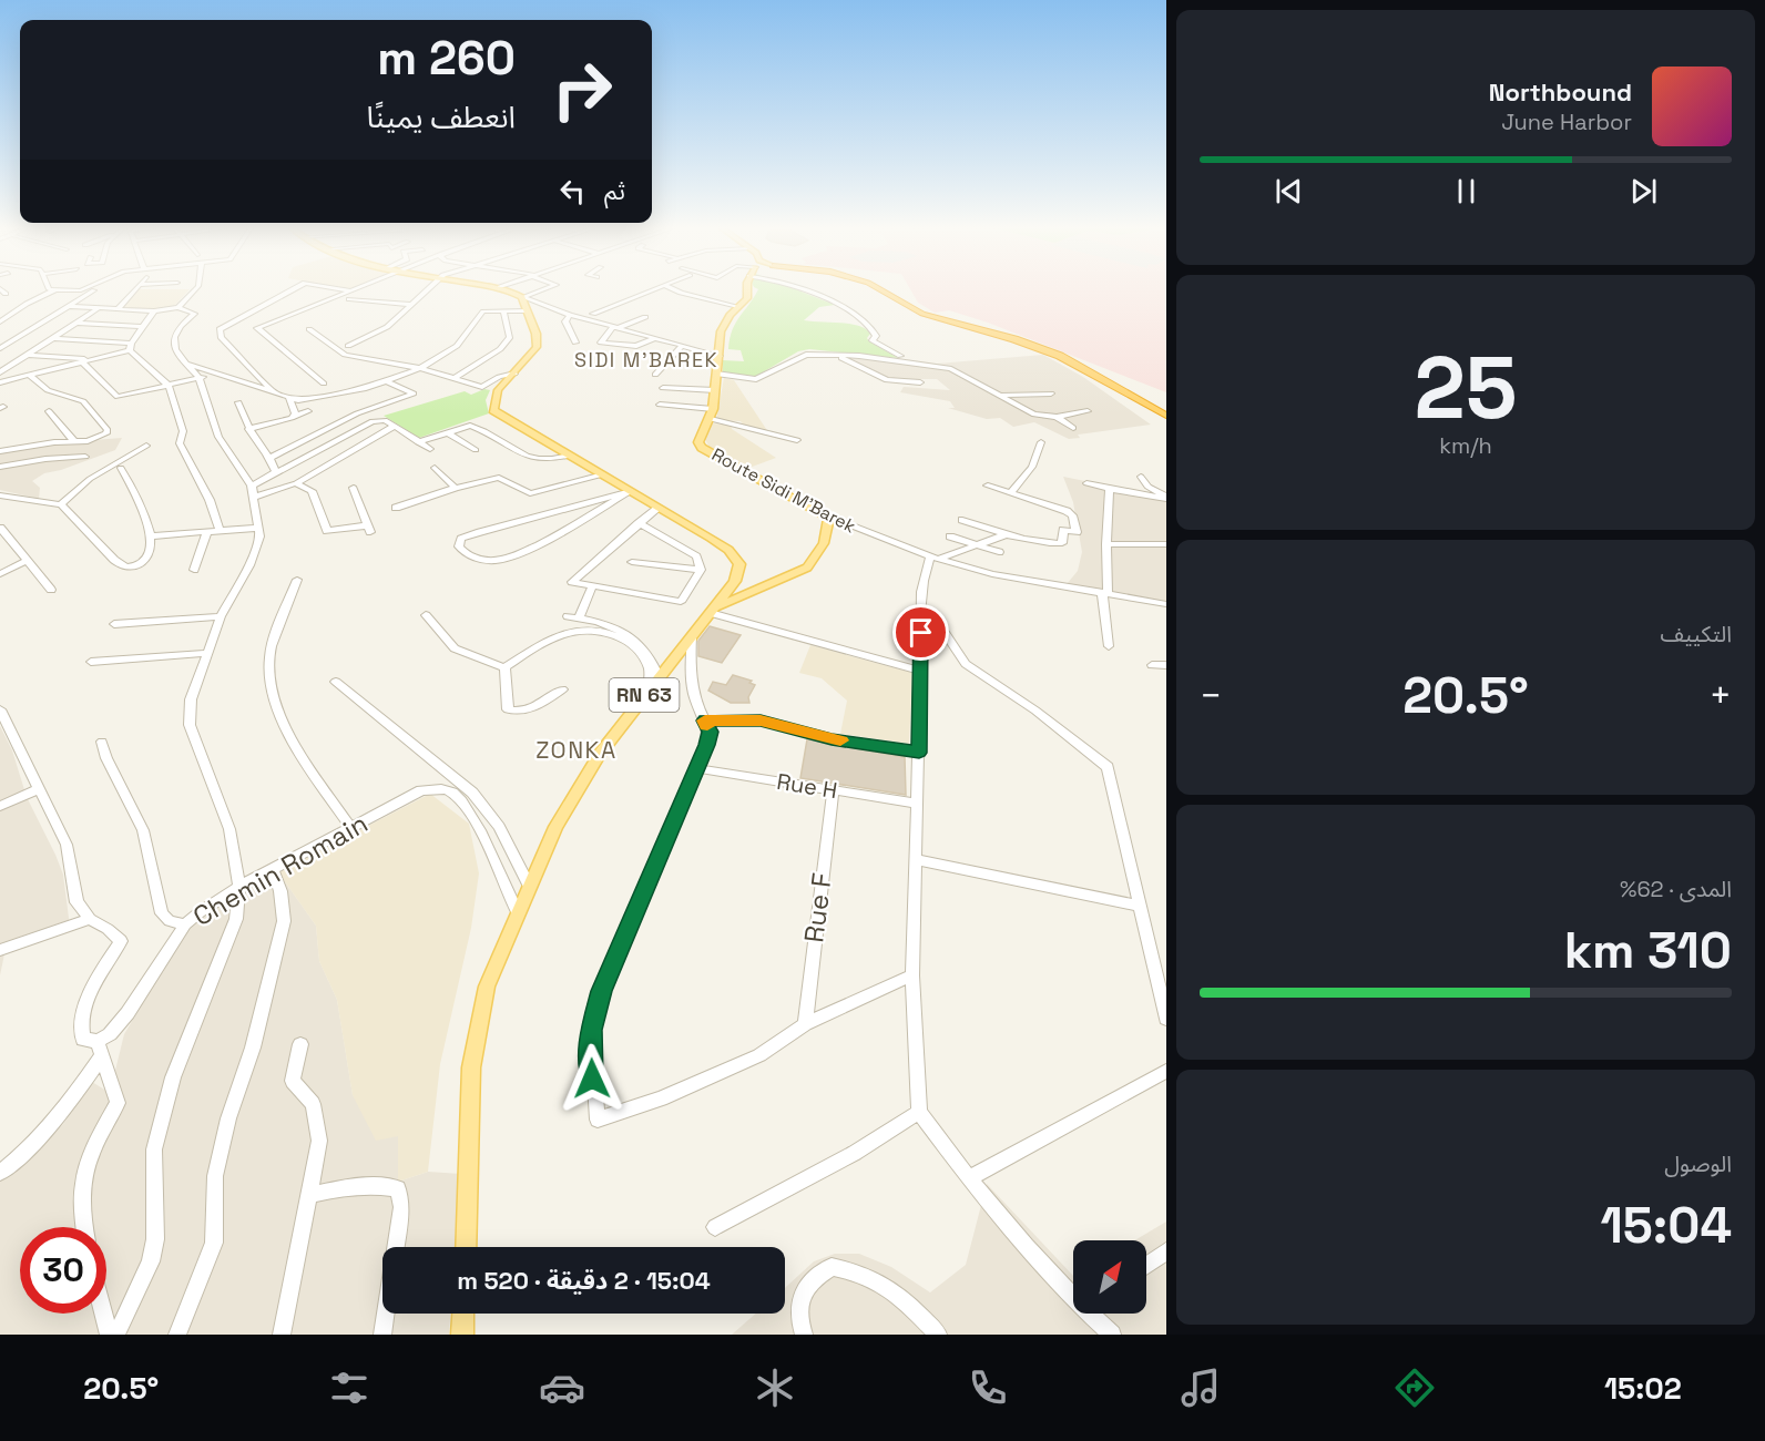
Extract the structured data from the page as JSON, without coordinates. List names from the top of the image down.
{
  "streets": {
    "main road": ["Route Sidi M'Barek", "RN 63"],
    "street": ["Rue H", "Chemin Romain", "Rue F"]
  },
  "crossings": [
    ["RN 63", "Chemin Romain"],
    ["Rue H", "Rue F"]
  ],
  "districts": ["SIDI M'BAREK", "ZONKA"],
  "north": "top right",
  "page": {
    "turn": ["260 m", "انعطف يمينًا"],
    "song": ["Northbound", "June Harbor"],
    "then": "ثم",
    "tile": [
      ["25", "km/h"],
      "التكييف",
      ["المدى · 62%", "310 km"],
      ["الوصول", "15:04"]
    ],
    "heat": ["−", "20.5°", "+"],
    "limit": "30",
    "trip": "15:04 · 2 دقيقة · 520 m",
    "tabs": ["15:02", "20.5°"]
  }
}
